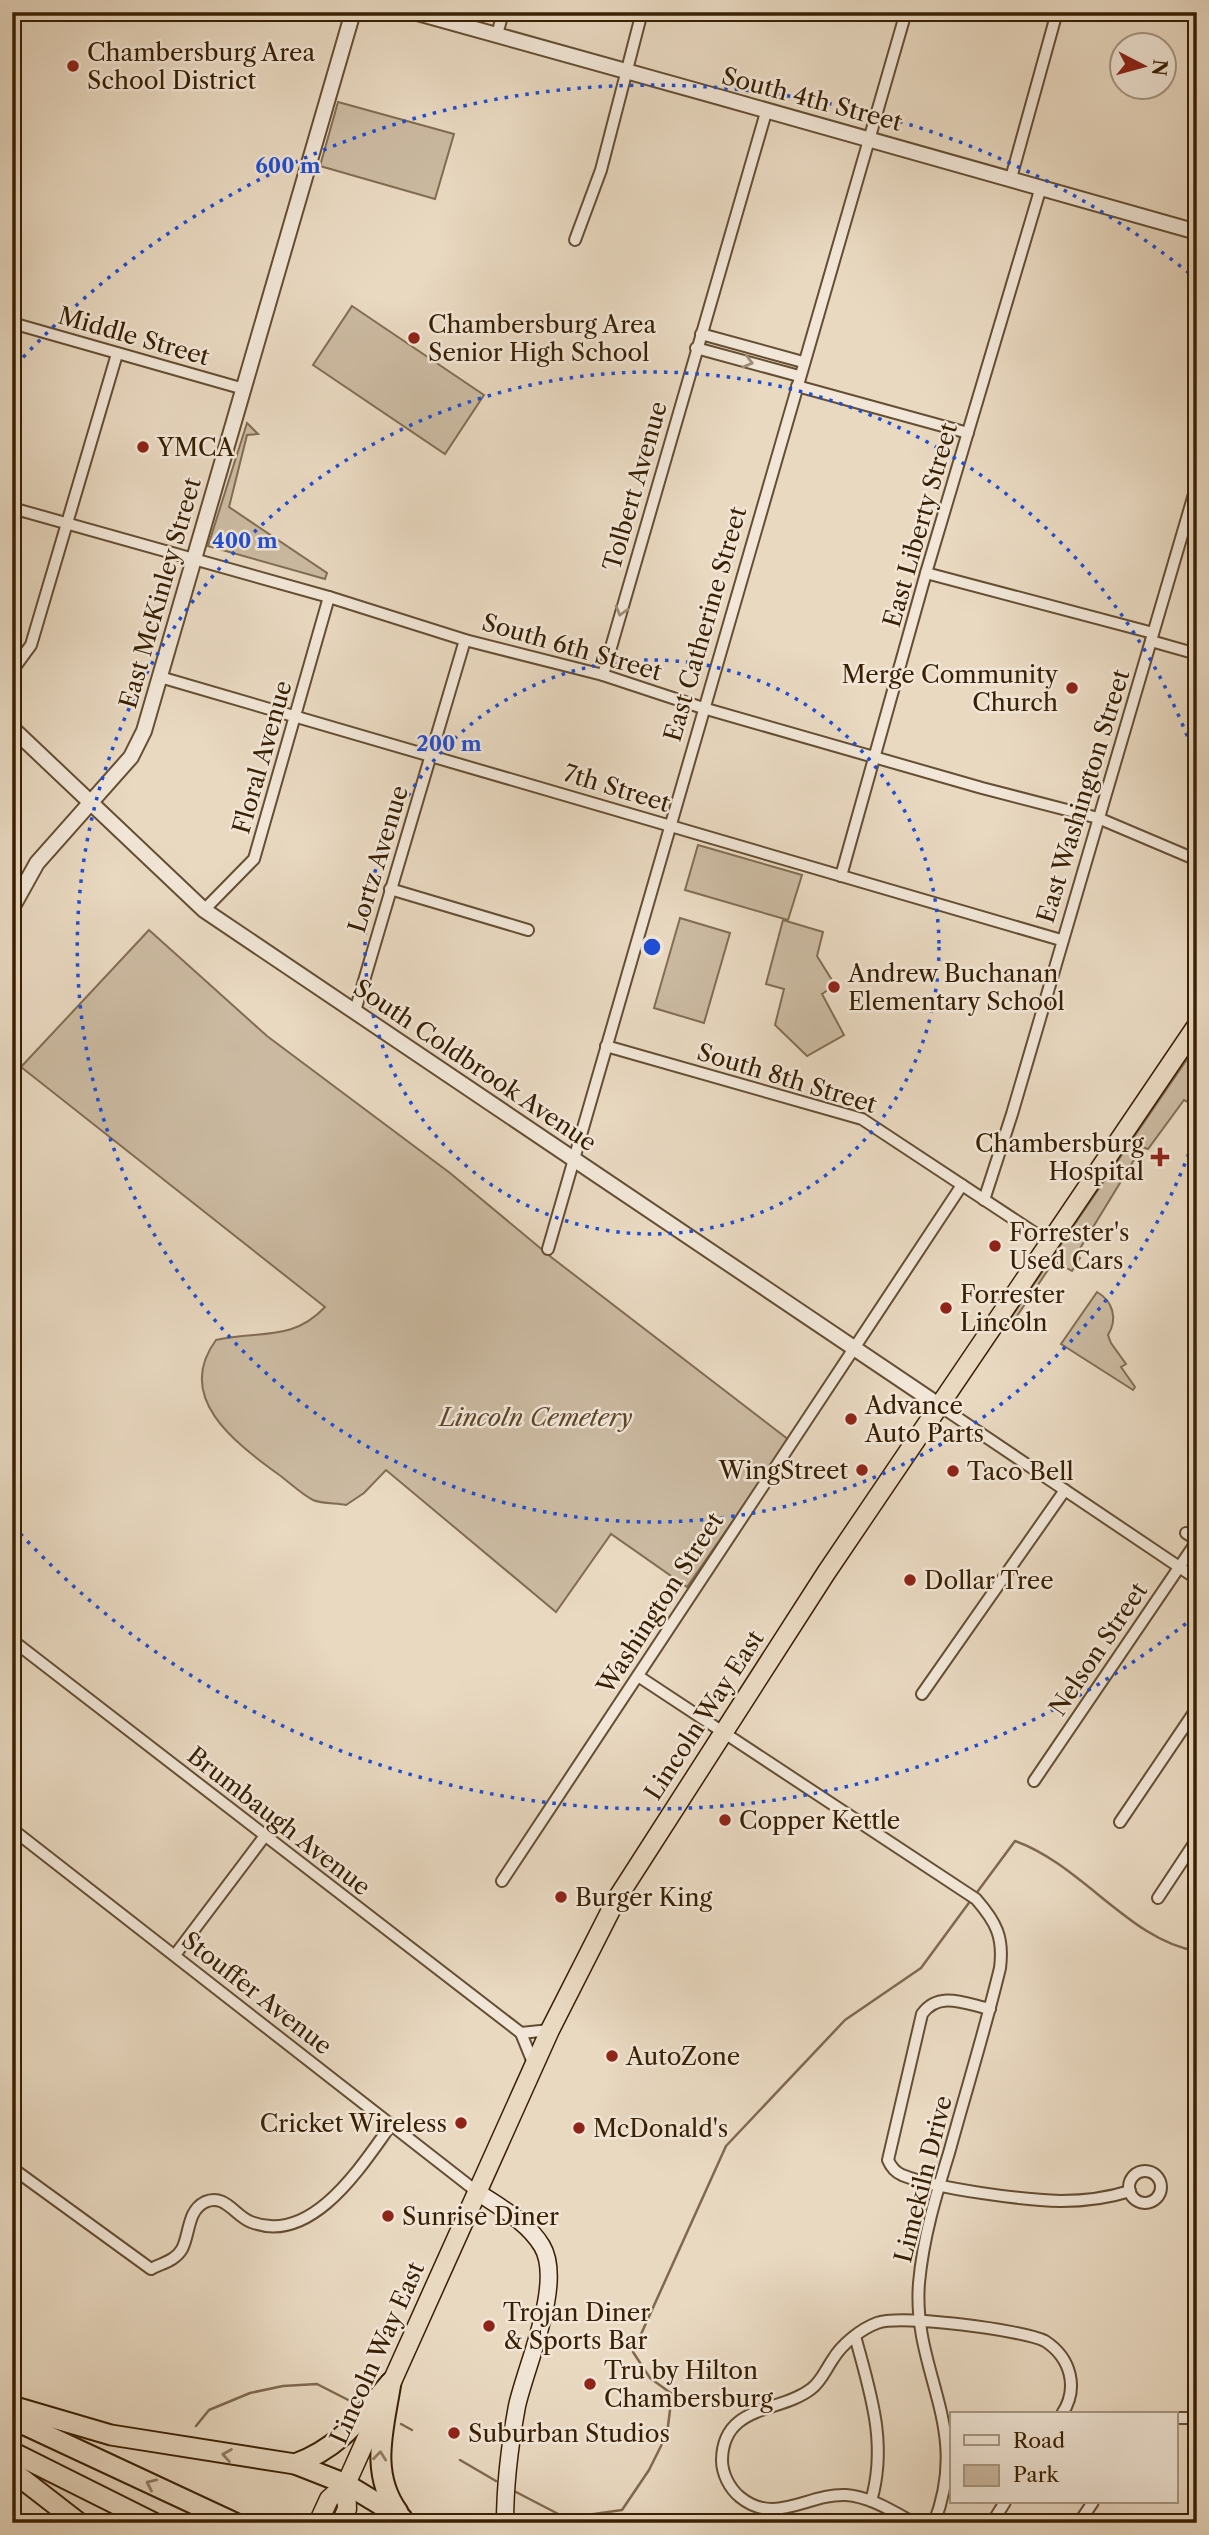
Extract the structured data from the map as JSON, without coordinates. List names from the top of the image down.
{
  "streets": {
    "highway": ["Lincoln Way East"],
    "street": [
      "South 4th Street",
      "Middle Street",
      "Tolbert Avenue",
      "East Liberty Street",
      "East McKinley Street",
      "East Catherine Street",
      "South 6th Street",
      "Floral Avenue",
      "7th Street",
      "East Washington Street",
      "Lortz Avenue",
      "South Coldbrook Avenue",
      "South 8th Street",
      "Washington Street",
      "Nelson Street",
      "Brumbaugh Avenue",
      "Stouffer Avenue",
      "Limekiln Drive"
    ]
  },
  "crossings": [
    ["South 4th Street", "Tolbert Avenue"],
    ["South 4th Street", "East Liberty Street"],
    ["South 4th Street", "East Catherine Street"],
    ["Middle Street", "East McKinley Street"],
    ["Tolbert Avenue", "South 6th Street"],
    ["East Liberty Street", "South 6th Street"],
    ["East Liberty Street", "7th Street"],
    ["East McKinley Street", "South 6th Street"],
    ["East McKinley Street", "7th Street"],
    ["East McKinley Street", "South Coldbrook Avenue"],
    ["East Catherine Street", "South 6th Street"],
    ["East Catherine Street", "7th Street"],
    ["East Catherine Street", "South Coldbrook Avenue"],
    ["East Catherine Street", "South 8th Street"],
    ["South 6th Street", "Floral Avenue"],
    ["South 6th Street", "East Washington Street"],
    ["South 6th Street", "Lortz Avenue"],
    ["Floral Avenue", "7th Street"],
    ["Floral Avenue", "South Coldbrook Avenue"],
    ["7th Street", "East Washington Street"],
    ["7th Street", "Lortz Avenue"],
    ["East Washington Street", "South 8th Street"],
    ["Lortz Avenue", "South Coldbrook Avenue"],
    ["South Coldbrook Avenue", "Washington Street"],
    ["South Coldbrook Avenue", "Lincoln Way East"],
    ["South 8th Street", "Washington Street"],
    ["South 8th Street", "Lincoln Way East"],
    ["Lincoln Way East", "Stouffer Avenue"],
    ["Lincoln Way East", "Limekiln Drive"]
  ],
  "one_way": ["Tolbert Avenue"],
  "parks": ["Lincoln Cemetery"],
  "places": {
    "other": [
      "Chambersburg Area School District",
      "Chambersburg Area Senior High School",
      "YMCA",
      "Merge Community Church",
      "Andrew Buchanan Elementary School",
      "Forrester's Used Cars",
      "Forrester Lincoln",
      "Advance Auto Parts",
      "WingStreet",
      "Taco Bell",
      "Dollar Tree",
      "Copper Kettle",
      "Burger King",
      "AutoZone",
      "Cricket Wireless",
      "McDonald's",
      "Sunrise Diner",
      "Trojan Diner & Sports Bar",
      "Tru by Hilton Chambersburg",
      "Suburban Studios"
    ],
    "health": ["Chambersburg Hospital"]
  },
  "legend": ["Road", "Park"],
  "north": "right",
  "rings": ["600 m", "400 m", "200 m"]
}
